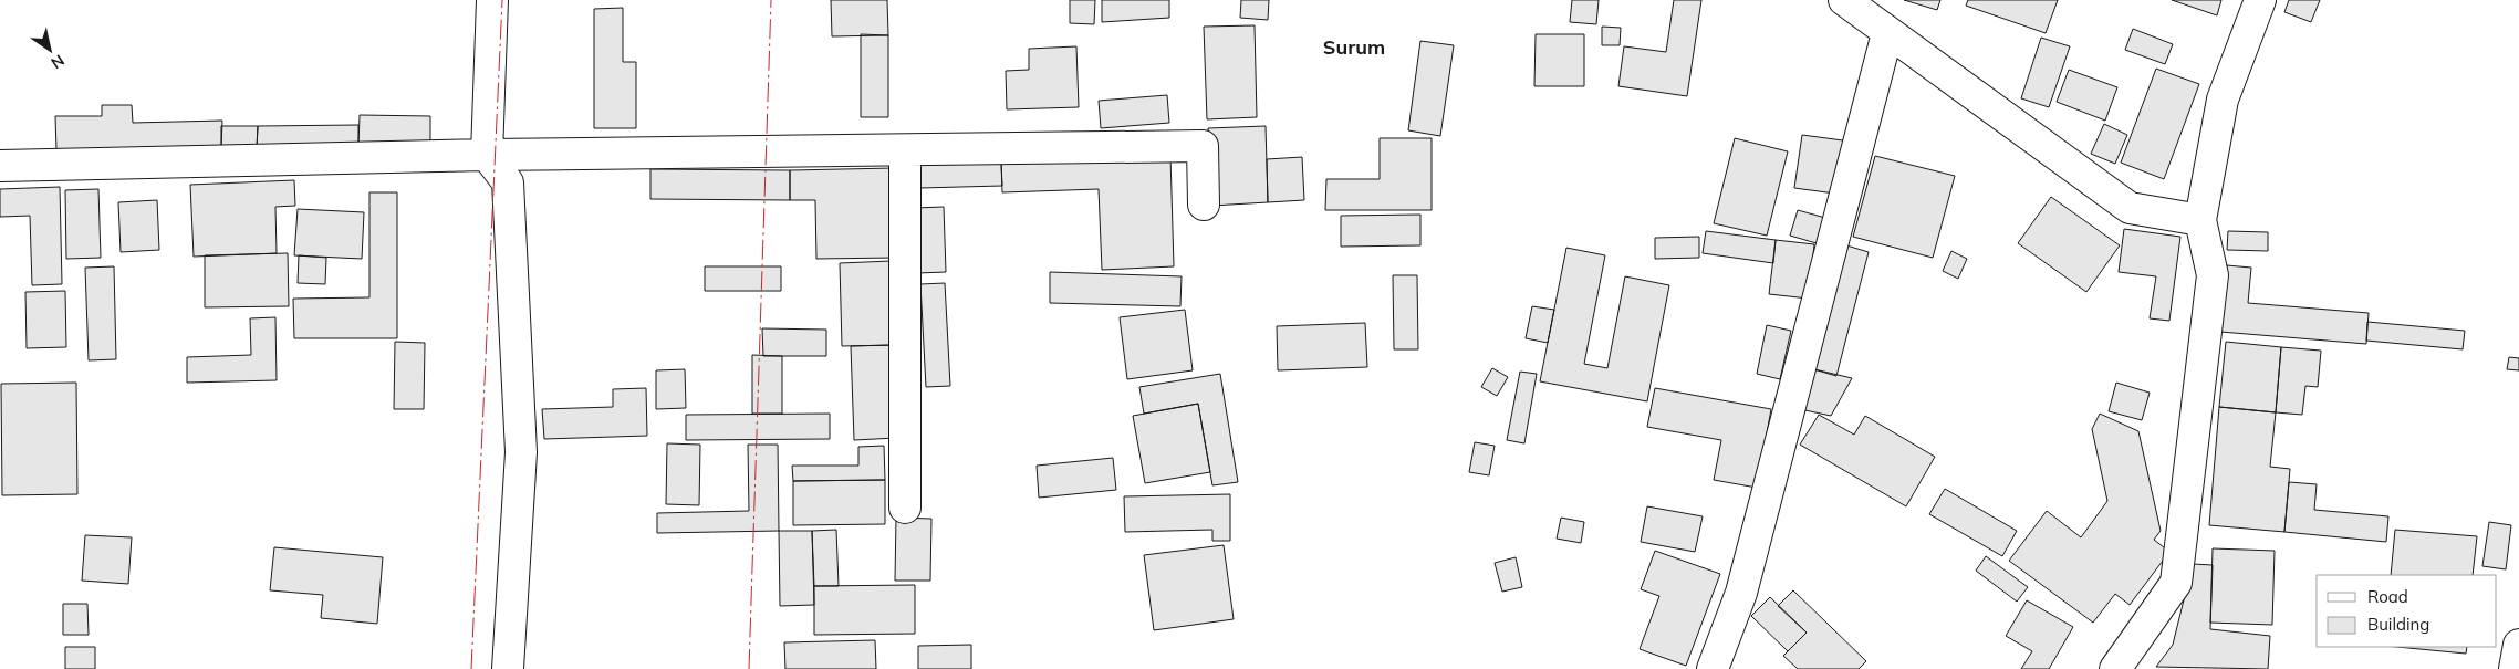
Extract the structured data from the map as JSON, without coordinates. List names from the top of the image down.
{
  "districts": ["Surum"],
  "legend": ["Road", "Building"],
  "north": "bottom right"
}
